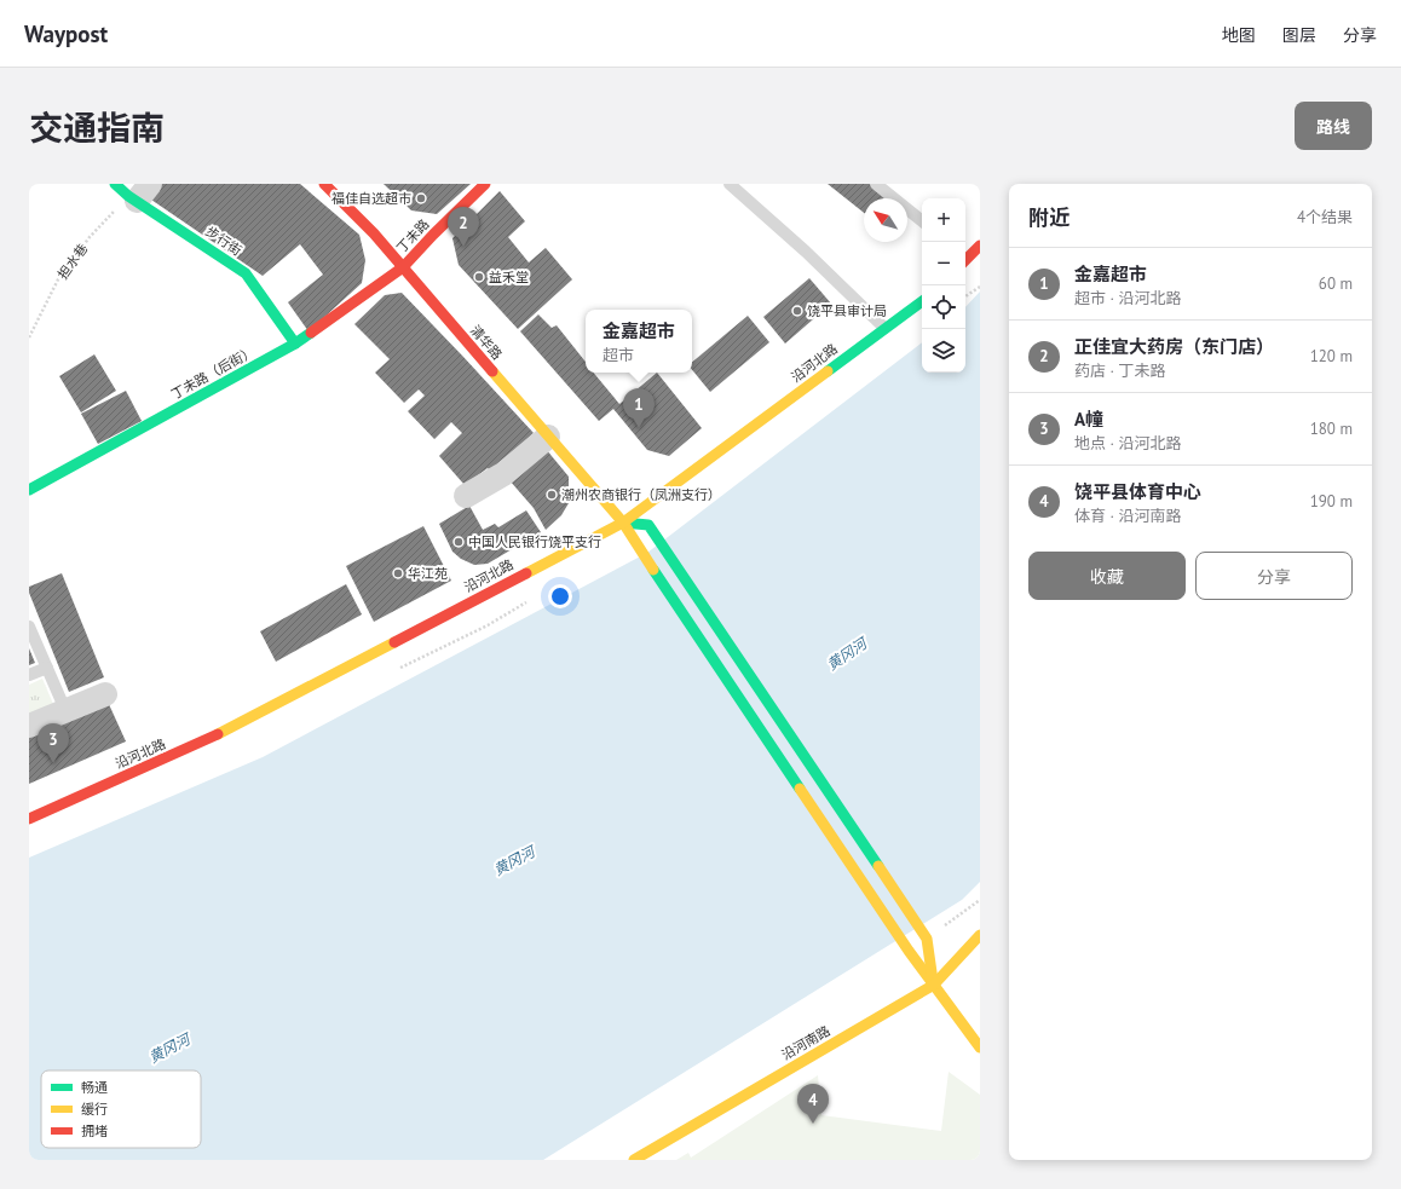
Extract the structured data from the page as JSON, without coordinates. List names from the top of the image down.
{
  "streets": {
    "main road": [
      "丁未路",
      "步行街",
      "清华路",
      "沿河北路",
      "丁未路（后街）",
      "沿河南路"
    ],
    "path": ["担水巷"]
  },
  "crossings": [
    ["丁未路", "清华路"],
    ["丁未路", "丁未路（后街）"],
    ["步行街", "担水巷"],
    ["步行街", "丁未路（后街）"],
    ["清华路", "沿河北路"],
    ["清华路", "丁未路（后街）"],
    ["清华路", "沿河南路"]
  ],
  "water": ["黄冈河"],
  "places": [
    "福佳自选超市",
    "益禾堂",
    "饶平县审计局",
    "潮州农商银行（凤洲支行）",
    "中国人民银行饶平支行",
    "华江苑"
  ],
  "legend": ["畅通", "缓行", "拥堵"],
  "north": "top left",
  "page": {
    "header": "Waypost",
    "nav": ["地图", "图层", "分享"],
    "title": "交通指南",
    "buttons": [
      "路线",
      ["收藏", "分享"]
    ],
    "heading": ["附近", "4个结果"],
    "map_buttons": ["+", "−"],
    "pins": [
      "2",
      "1",
      "3",
      "4"
    ],
    "list": [
      {
        "mark": "1",
        "name": "金嘉超市",
        "note": "超市 · 沿河北路",
        "value": "60 m"
      },
      {
        "mark": "2",
        "name": "正佳宜大药房（东门店）",
        "note": "药店 · 丁未路",
        "value": "120 m"
      },
      {
        "mark": "3",
        "name": "A幢",
        "note": "地点 · 沿河北路",
        "value": "180 m"
      },
      {
        "mark": "4",
        "name": "饶平县体育中心",
        "note": "体育 · 沿河南路",
        "value": "190 m"
      }
    ],
    "popup": ["金嘉超市", "超市"]
  }
}
